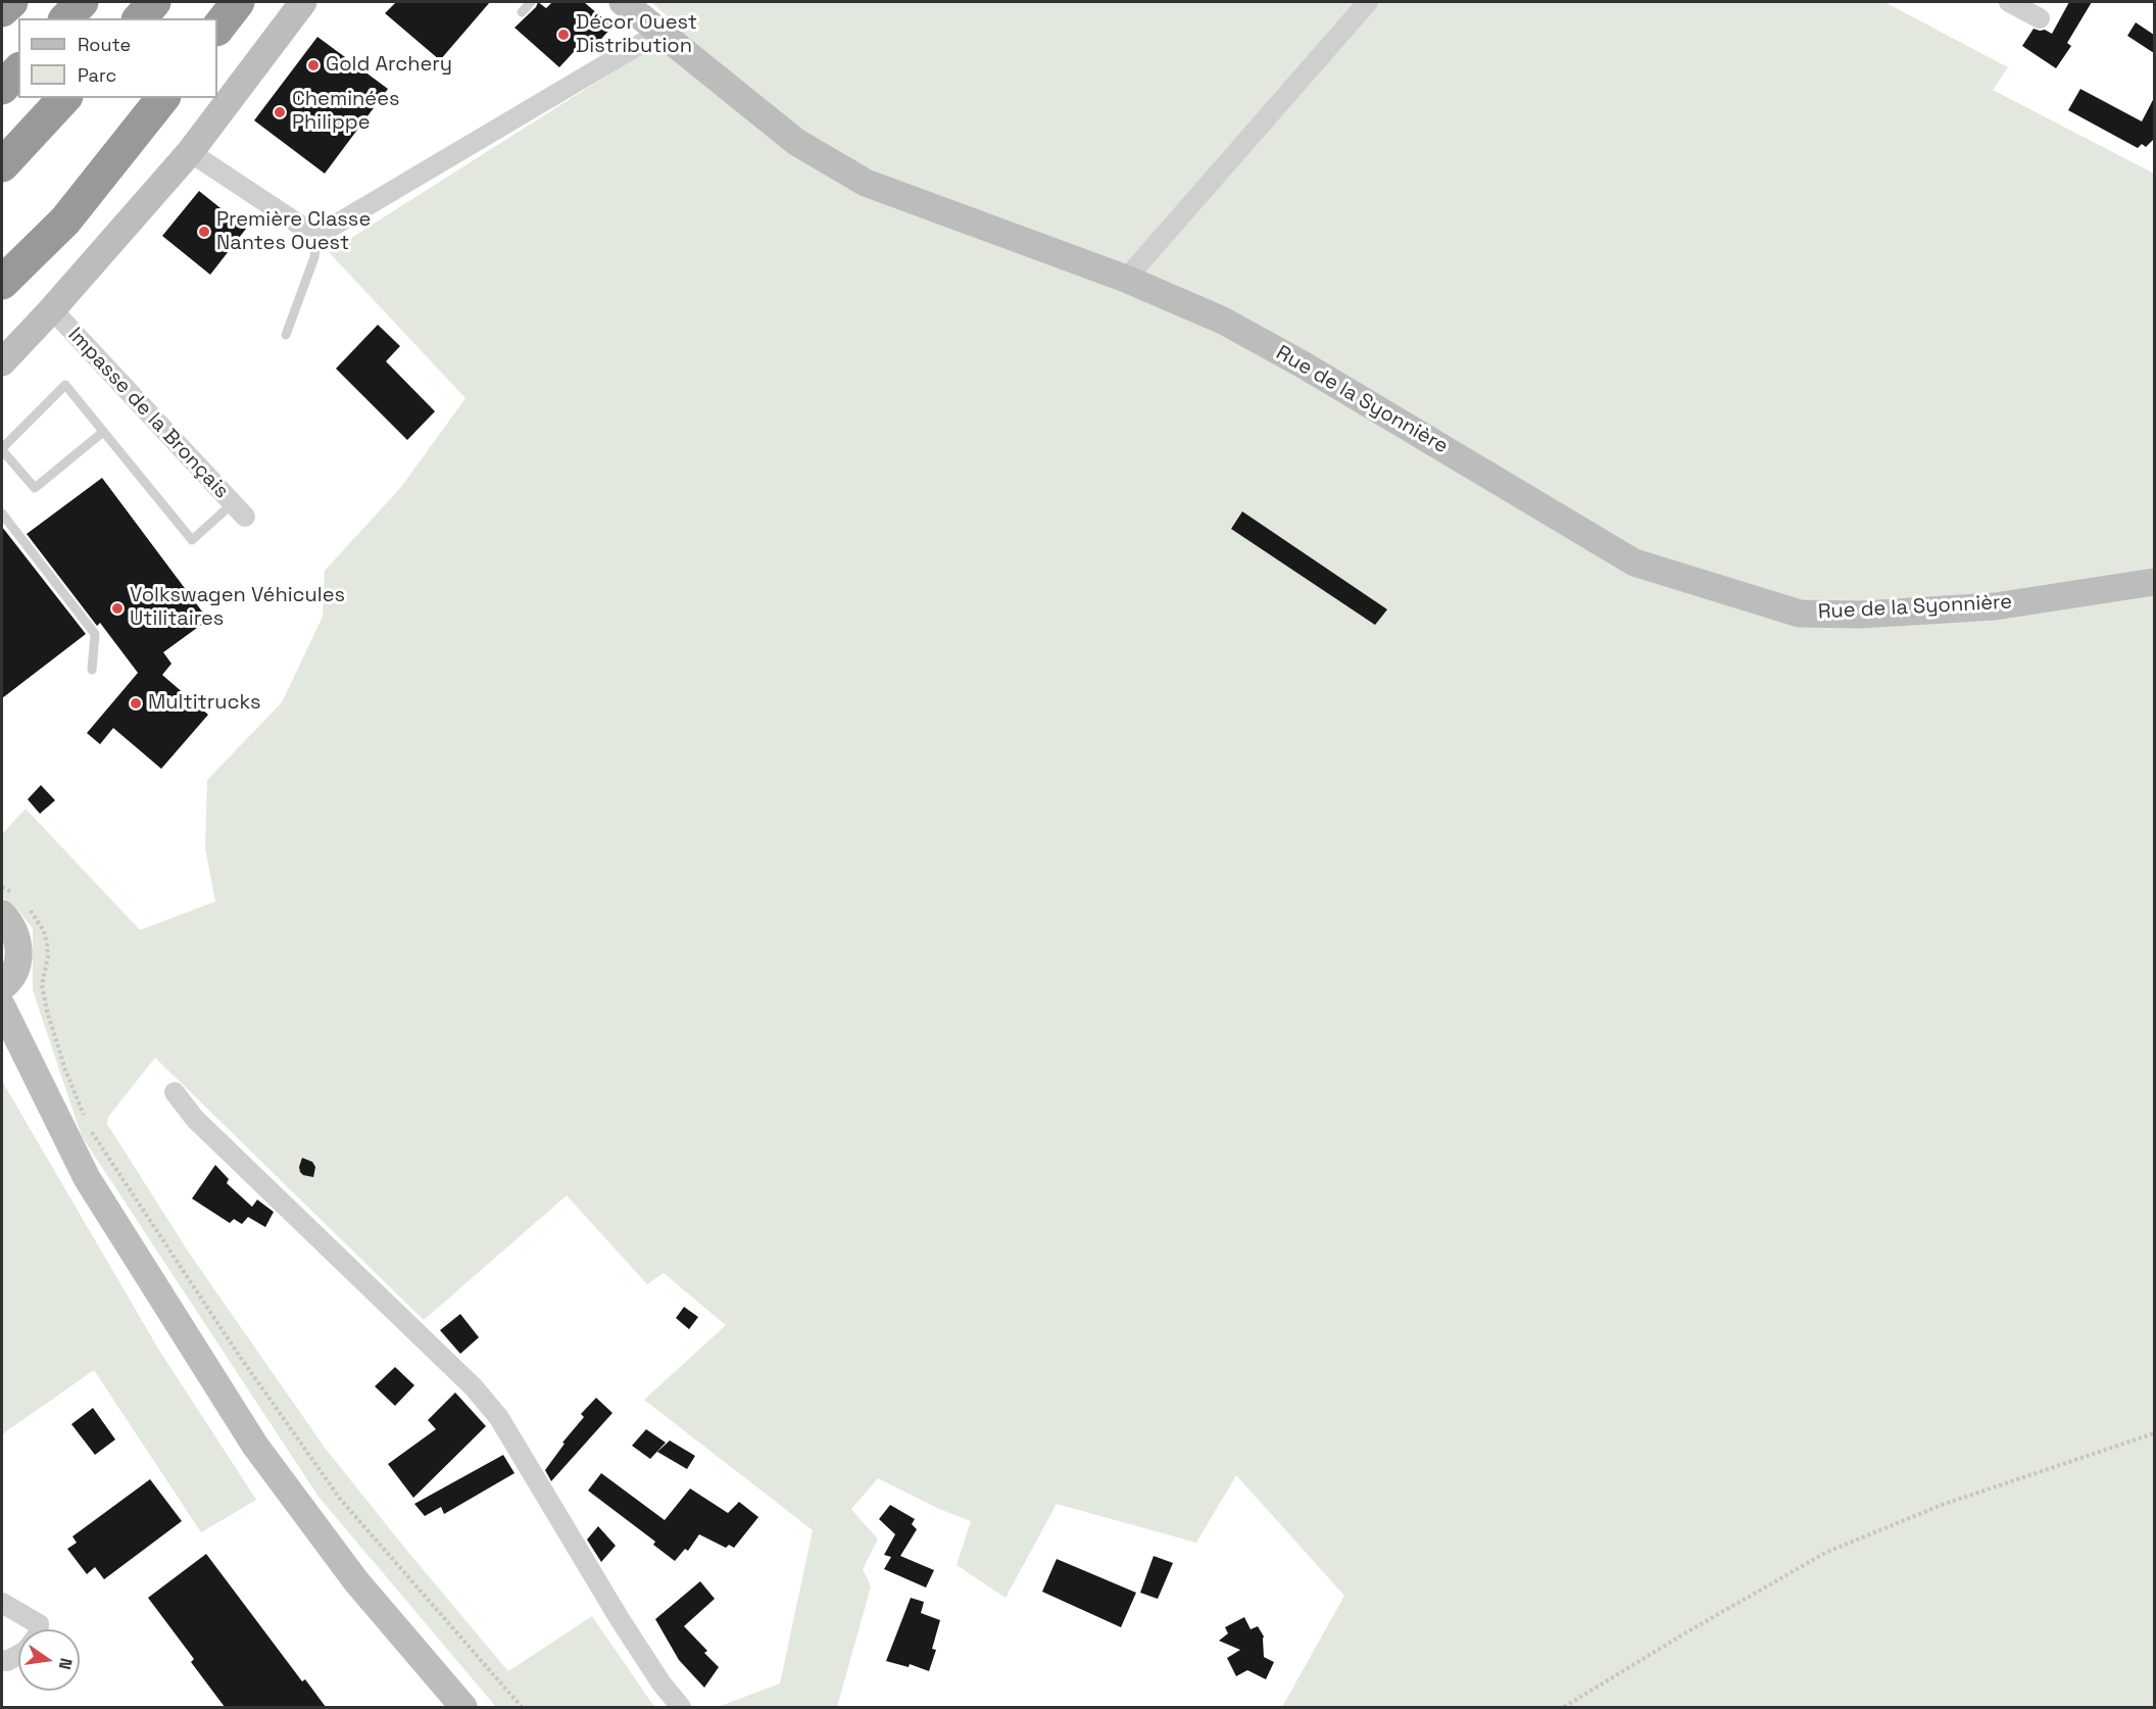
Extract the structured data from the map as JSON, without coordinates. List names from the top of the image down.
{
  "streets": {
    "street": ["Rue de la Syonnière", "Impasse de la Bronçais"]
  },
  "places": [
    "Décor Ouest Distribution",
    "Gold Archery",
    "Cheminées Philippe",
    "Première Classe Nantes Ouest",
    "Volkswagen Véhicules Utilitaires",
    "Multitrucks"
  ],
  "legend": ["Route", "Parc"],
  "north": "right"
}
